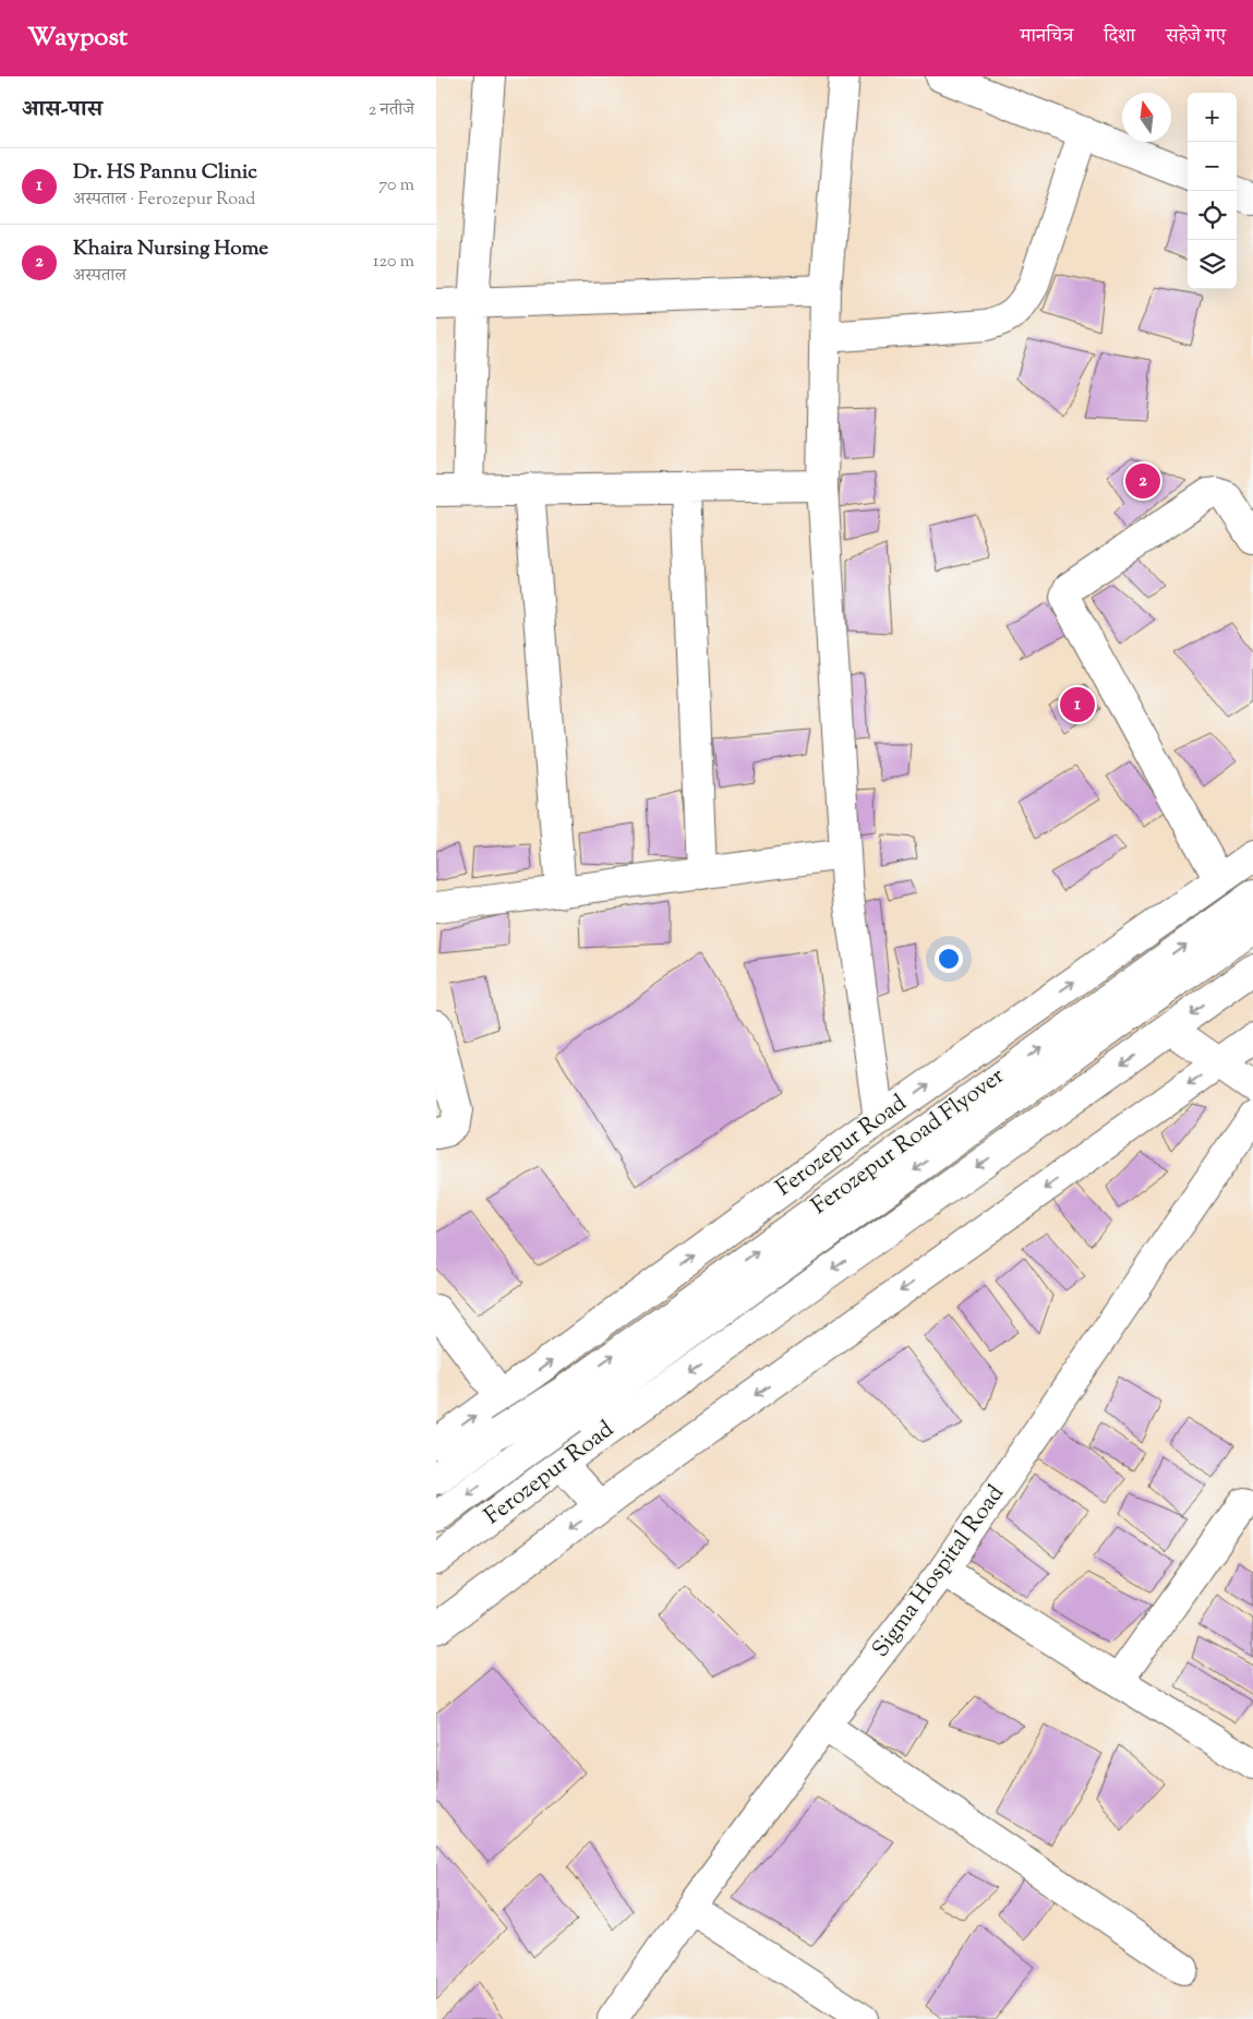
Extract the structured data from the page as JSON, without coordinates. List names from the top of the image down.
{
  "streets": {
    "street": ["Ferozepur Road Flyover", "Ferozepur Road", "Sigma Hospital Road"]
  },
  "crossings": [
    ["Ferozepur Road Flyover", "Ferozepur Road"]
  ],
  "north": "top",
  "page": {
    "header": "Waypost",
    "nav": ["मानचित्र", "दिशा", "सहेजे गए"],
    "heading": ["आस-पास", "2 नतीजे"],
    "map_buttons": ["+", "−"],
    "list": [
      {
        "mark": "1",
        "name": "Dr. HS Pannu Clinic",
        "note": "अस्पताल · Ferozepur Road",
        "value": "70 m"
      },
      {
        "mark": "2",
        "name": "Khaira Nursing Home",
        "note": "अस्पताल",
        "value": "120 m"
      }
    ],
    "pins": ["2", "1"]
  }
}
